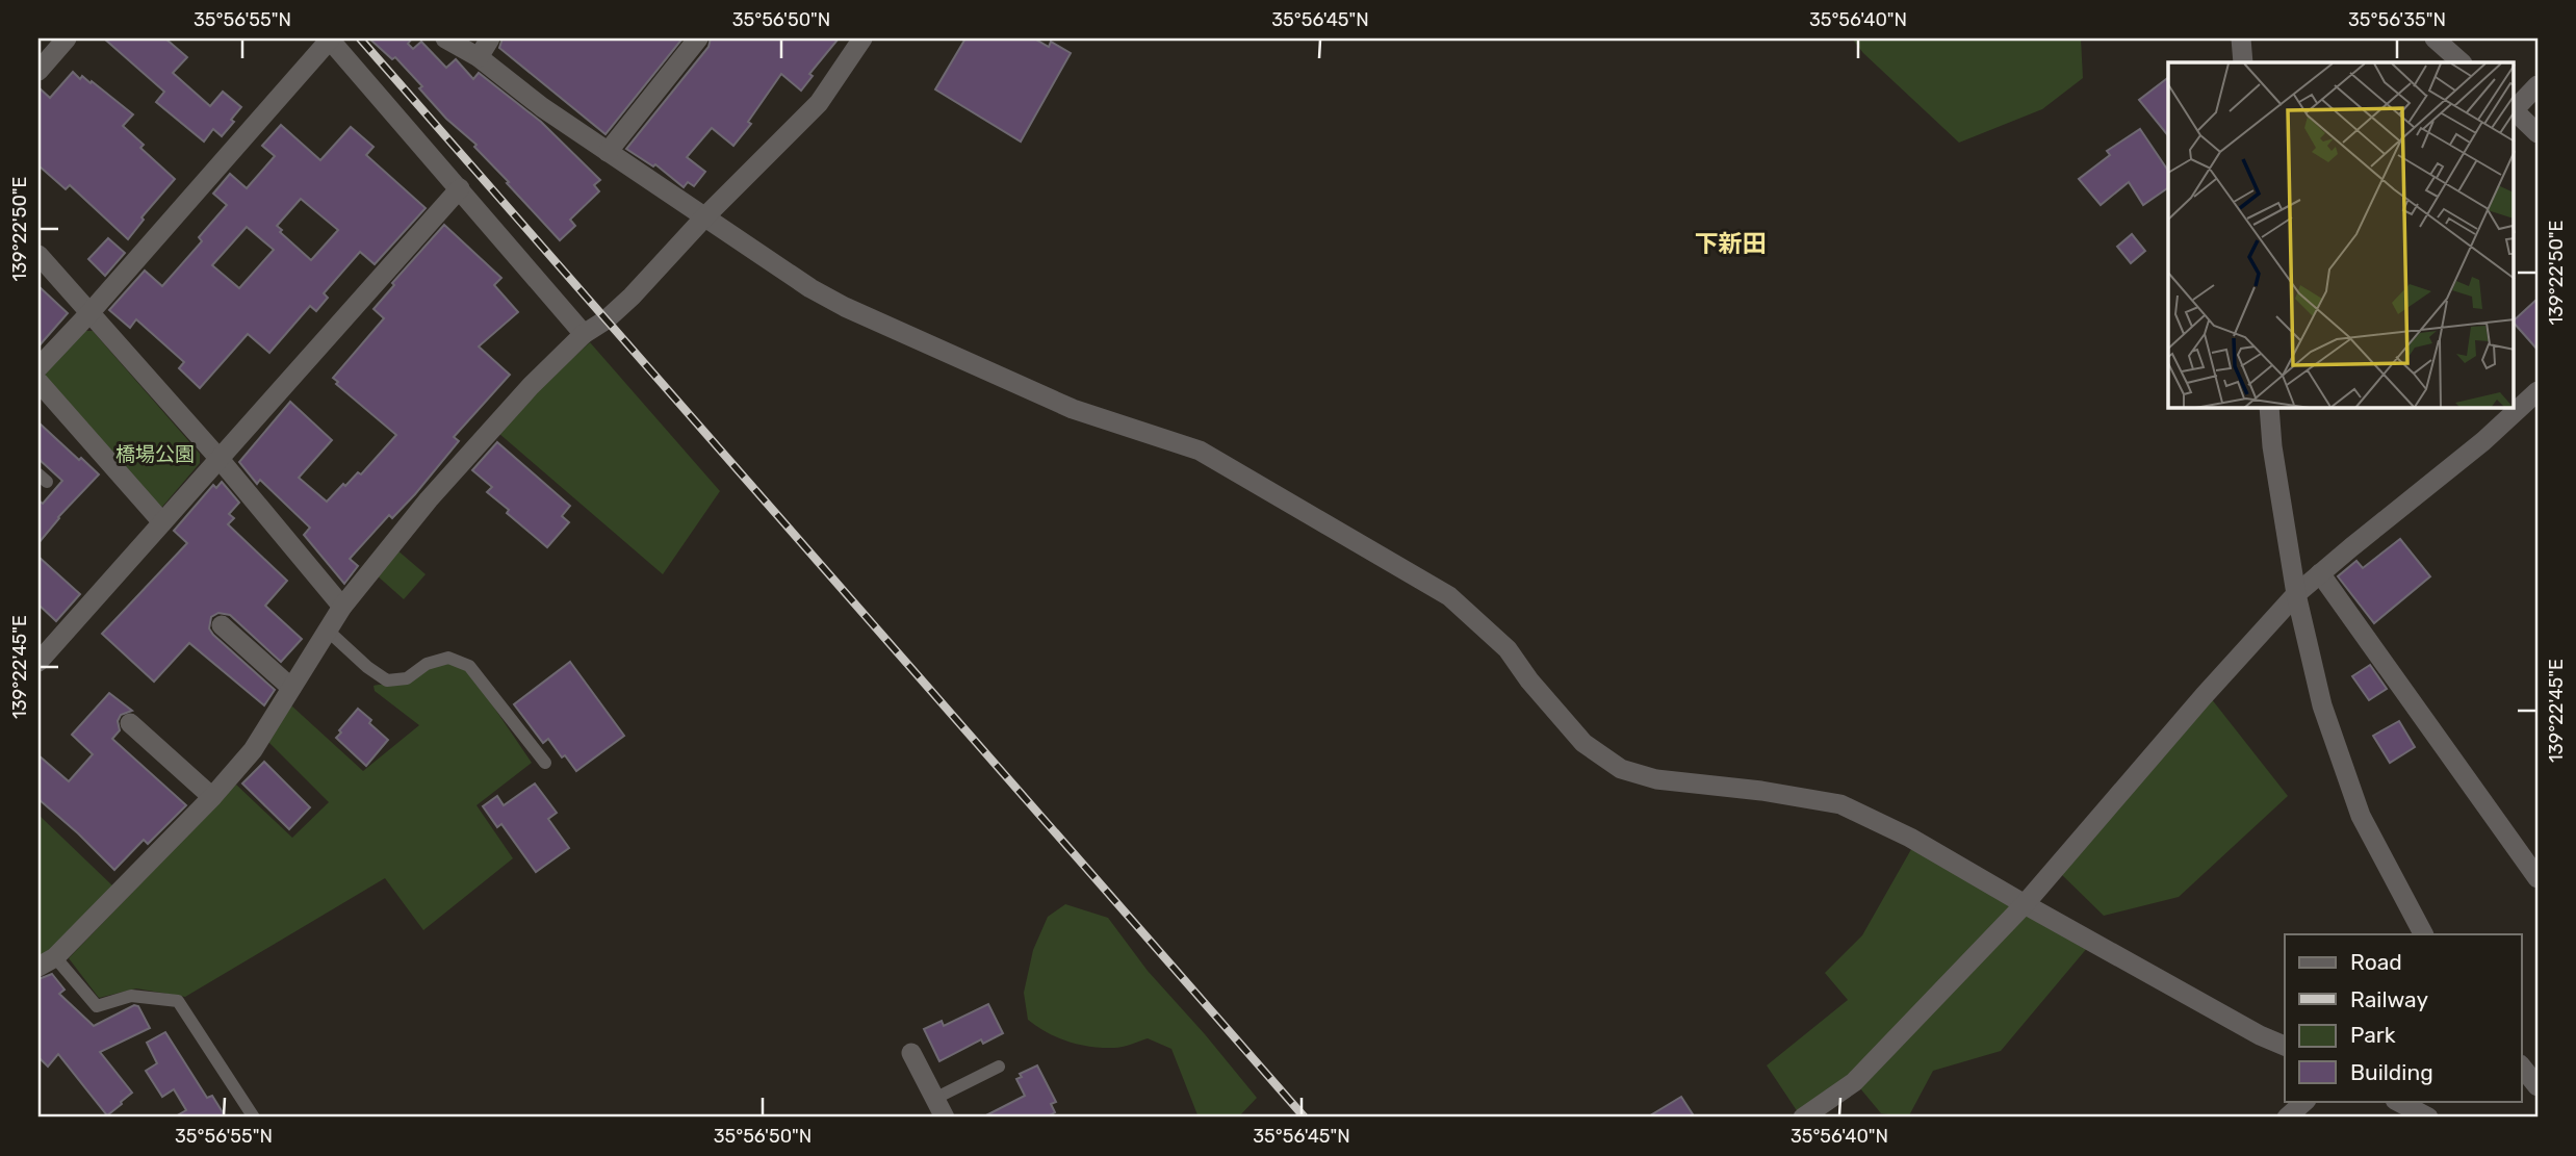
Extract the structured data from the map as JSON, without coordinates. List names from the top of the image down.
{
  "districts": ["下新田"],
  "parks": ["橋場公園"],
  "legend": [
    "Road",
    "Railway",
    "Park",
    "Building"
  ],
  "coordinates": [
    "35°56'55\"N",
    "35°56'50\"N",
    "35°56'45\"N",
    "35°56'40\"N",
    "35°56'35\"N",
    "139°22'50\"E",
    "139°22'45\"E"
  ]
}
